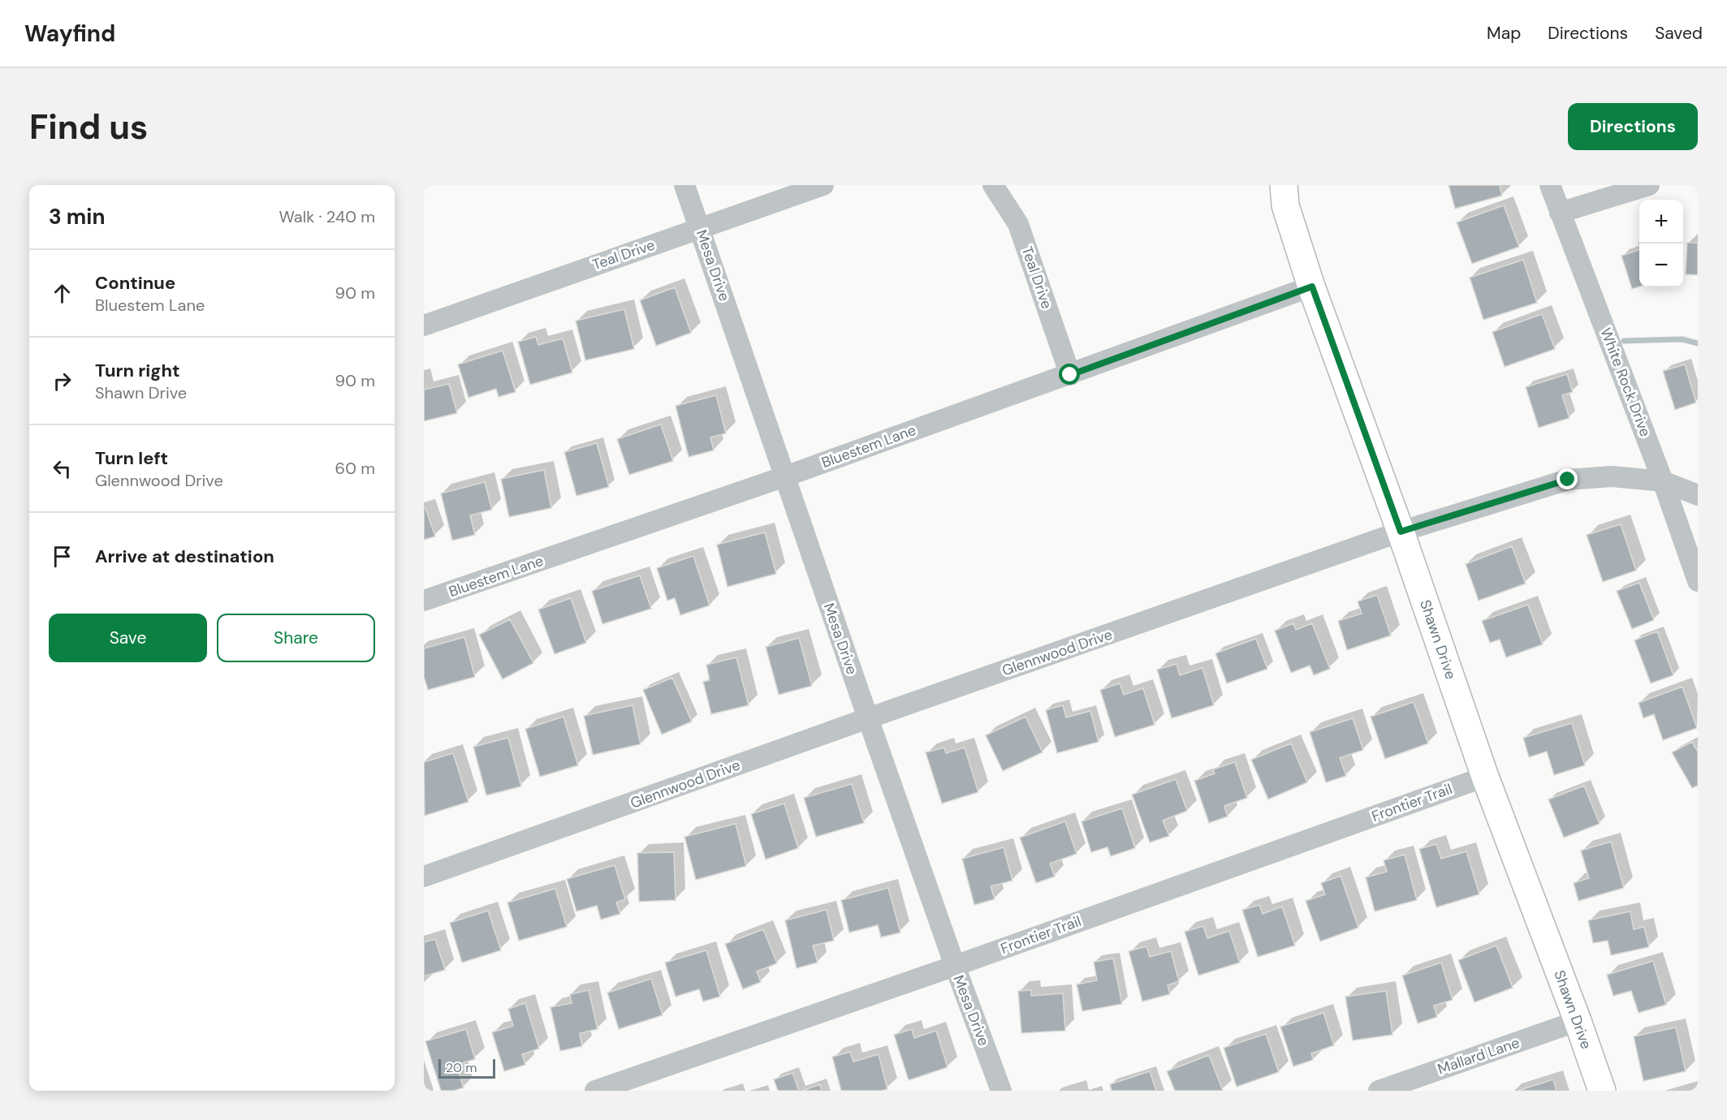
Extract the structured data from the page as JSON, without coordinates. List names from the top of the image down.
{
  "streets": {
    "street": [
      "Teal Drive",
      "Mesa Drive",
      "White Rock Drive",
      "Bluestem Lane",
      "Shawn Drive",
      "Glennwood Drive",
      "Frontier Trail",
      "Mallard Lane"
    ]
  },
  "crossings": [
    ["Teal Drive", "Mesa Drive"],
    ["Teal Drive", "Bluestem Lane"],
    ["Mesa Drive", "Bluestem Lane"],
    ["Mesa Drive", "Glennwood Drive"],
    ["Mesa Drive", "Frontier Trail"],
    ["White Rock Drive", "Glennwood Drive"],
    ["Bluestem Lane", "Shawn Drive"],
    ["Shawn Drive", "Glennwood Drive"],
    ["Shawn Drive", "Frontier Trail"],
    ["Shawn Drive", "Mallard Lane"]
  ],
  "scale_bar": "20 m",
  "page": {
    "header": "Wayfind",
    "nav": ["Map", "Directions", "Saved"],
    "buttons": [
      "Directions",
      ["Save", "Share"]
    ],
    "title": "Find us",
    "heading": ["3 min", "Walk · 240 m"],
    "map_buttons": ["+", "−"],
    "list": [
      ["Continue", "Bluestem Lane", "90 m"],
      ["Turn right", "Shawn Drive", "90 m"],
      ["Turn left", "Glennwood Drive", "60 m"],
      "Arrive at destination"
    ],
    "scale": "20 m"
  }
}
